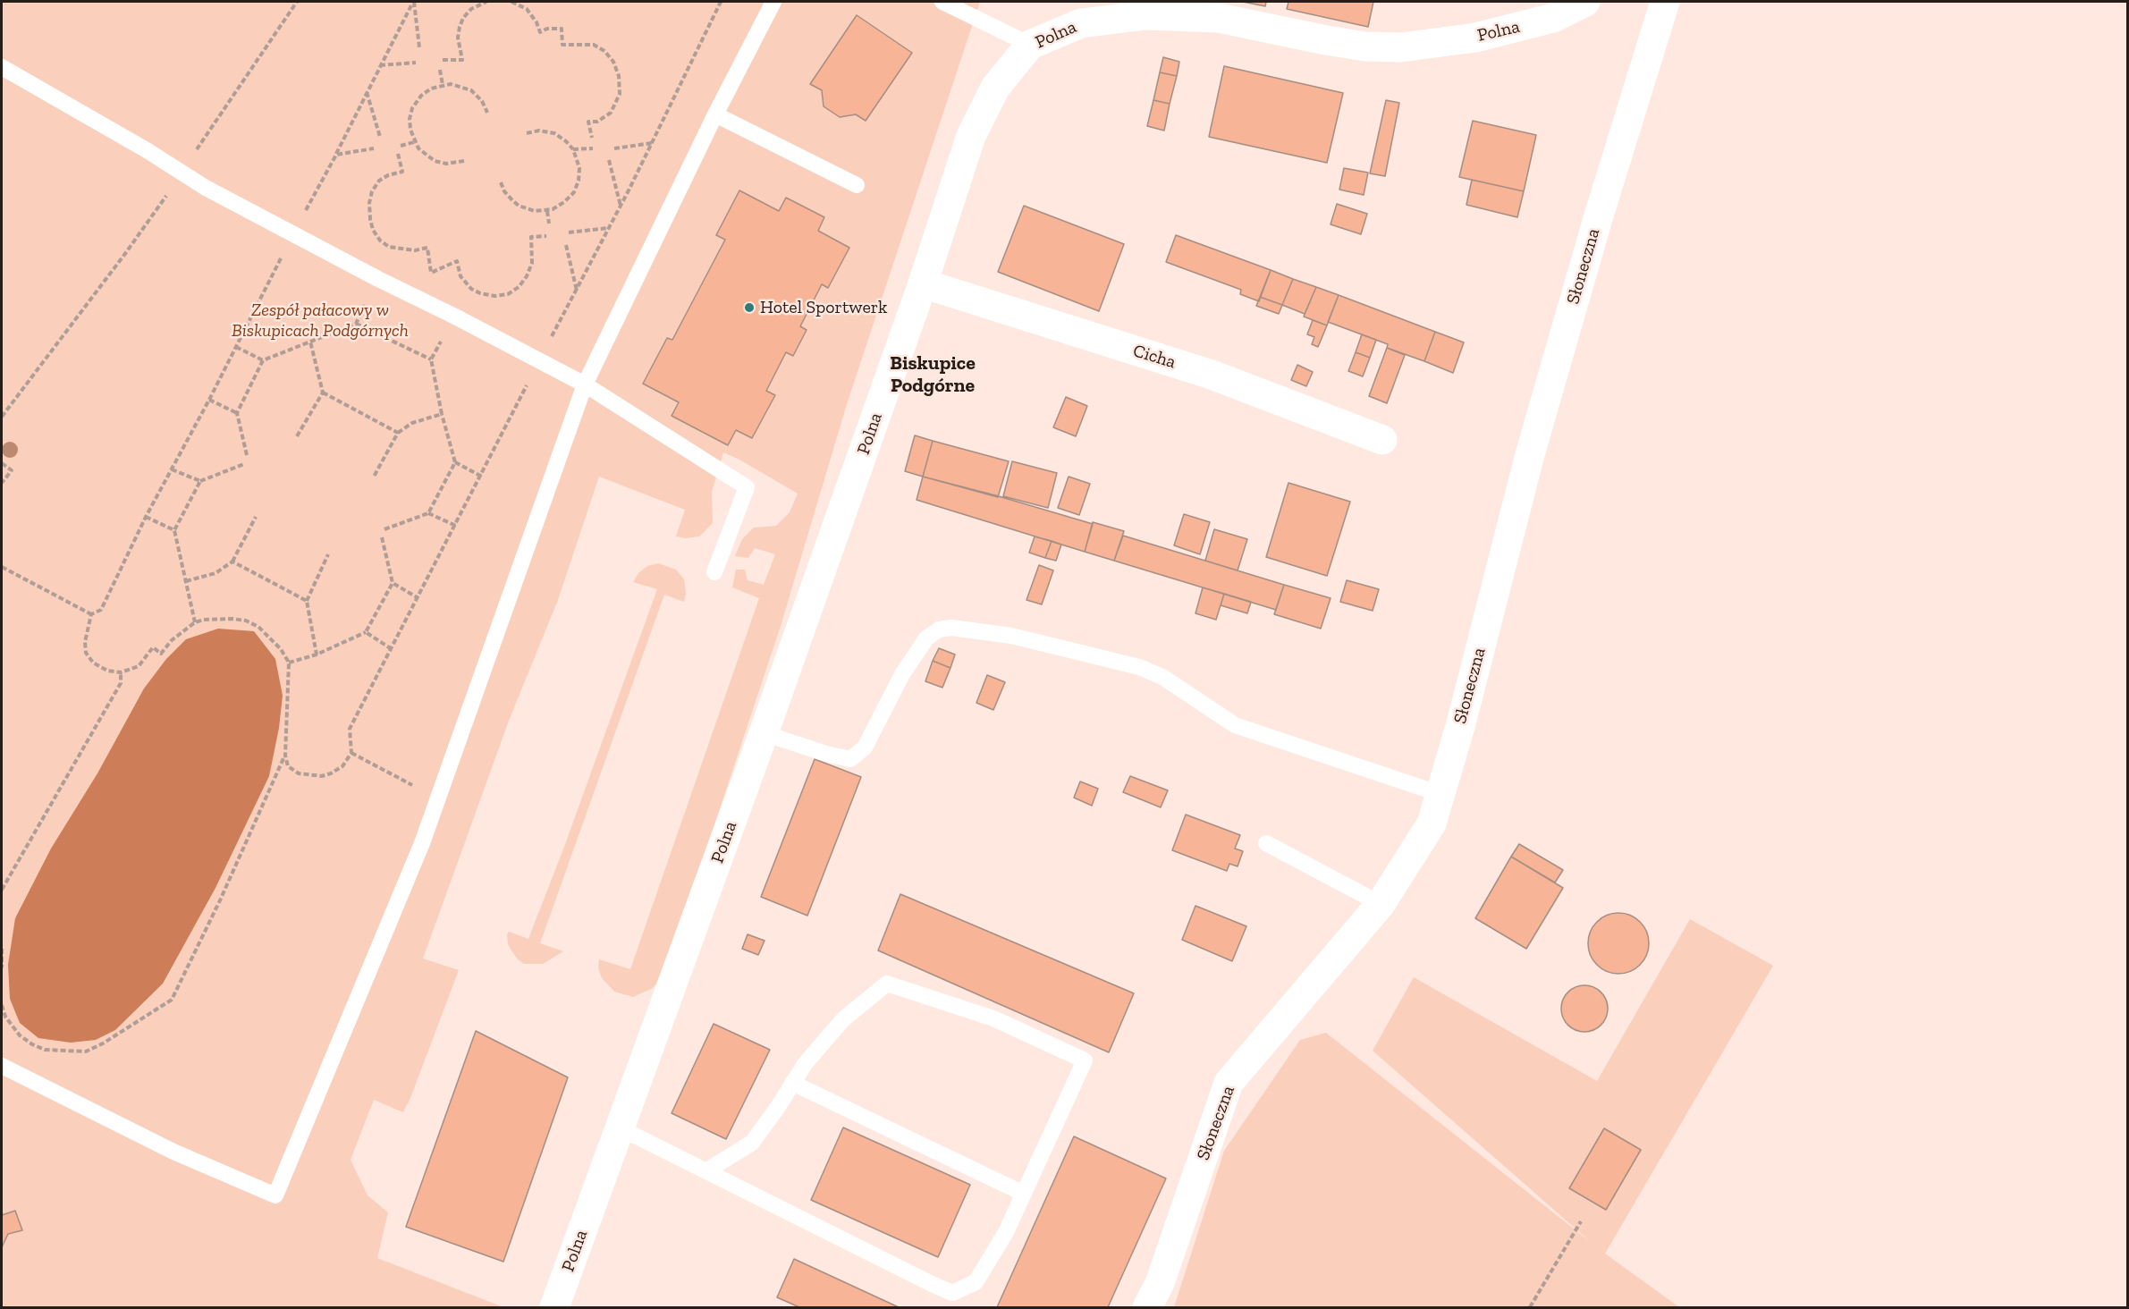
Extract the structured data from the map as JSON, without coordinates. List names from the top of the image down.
{
  "streets": {
    "street": ["Polna", "Słoneczna", "Cicha"]
  },
  "crossings": [
    ["Polna", "Cicha"]
  ],
  "districts": ["Biskupice Podgórne"],
  "parks": ["Zespół pałacowy w Biskupicach Podgórnych"],
  "places": ["Hotel Sportwerk"]
}
